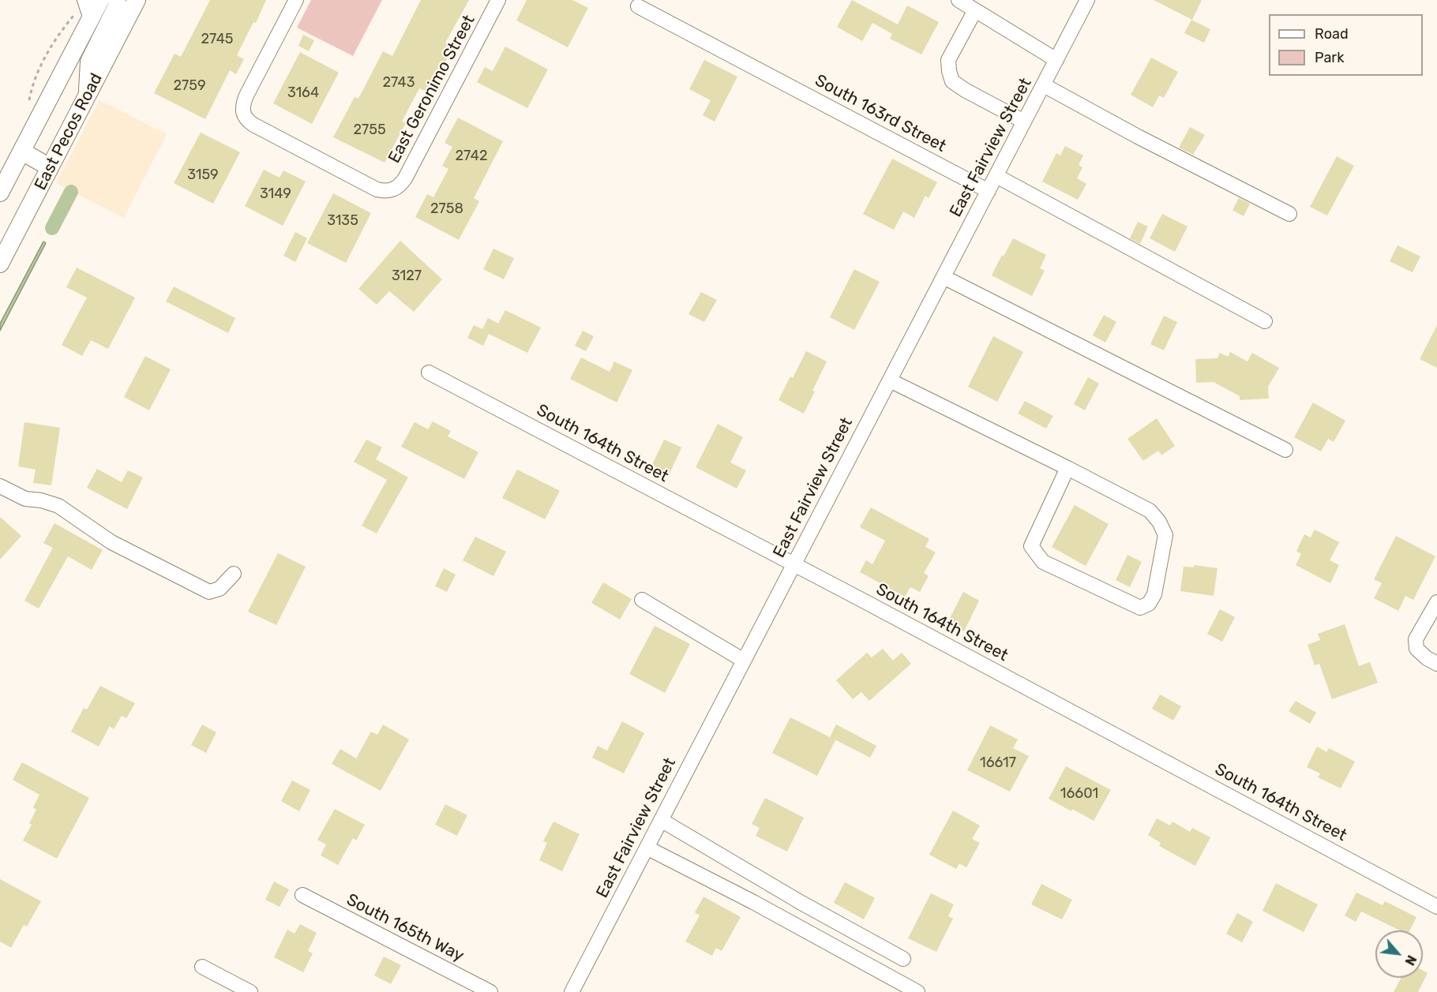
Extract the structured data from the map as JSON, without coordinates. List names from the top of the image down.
{
  "streets": {
    "main road": ["East Pecos Road"],
    "street": [
      "East Geronimo Street",
      "South 163rd Street",
      "East Fairview Street",
      "South 164th Street",
      "South 165th Way"
    ]
  },
  "crossings": [
    ["South 163rd Street", "East Fairview Street"],
    ["East Fairview Street", "South 164th Street"]
  ],
  "house_numbers": [
    "2745",
    "2743",
    "2759",
    "3164",
    "2755",
    "2742",
    "3159",
    "3149",
    "2758",
    "3135",
    "3127",
    "16617",
    "16601"
  ],
  "legend": ["Road", "Park"],
  "north": "bottom right"
}
